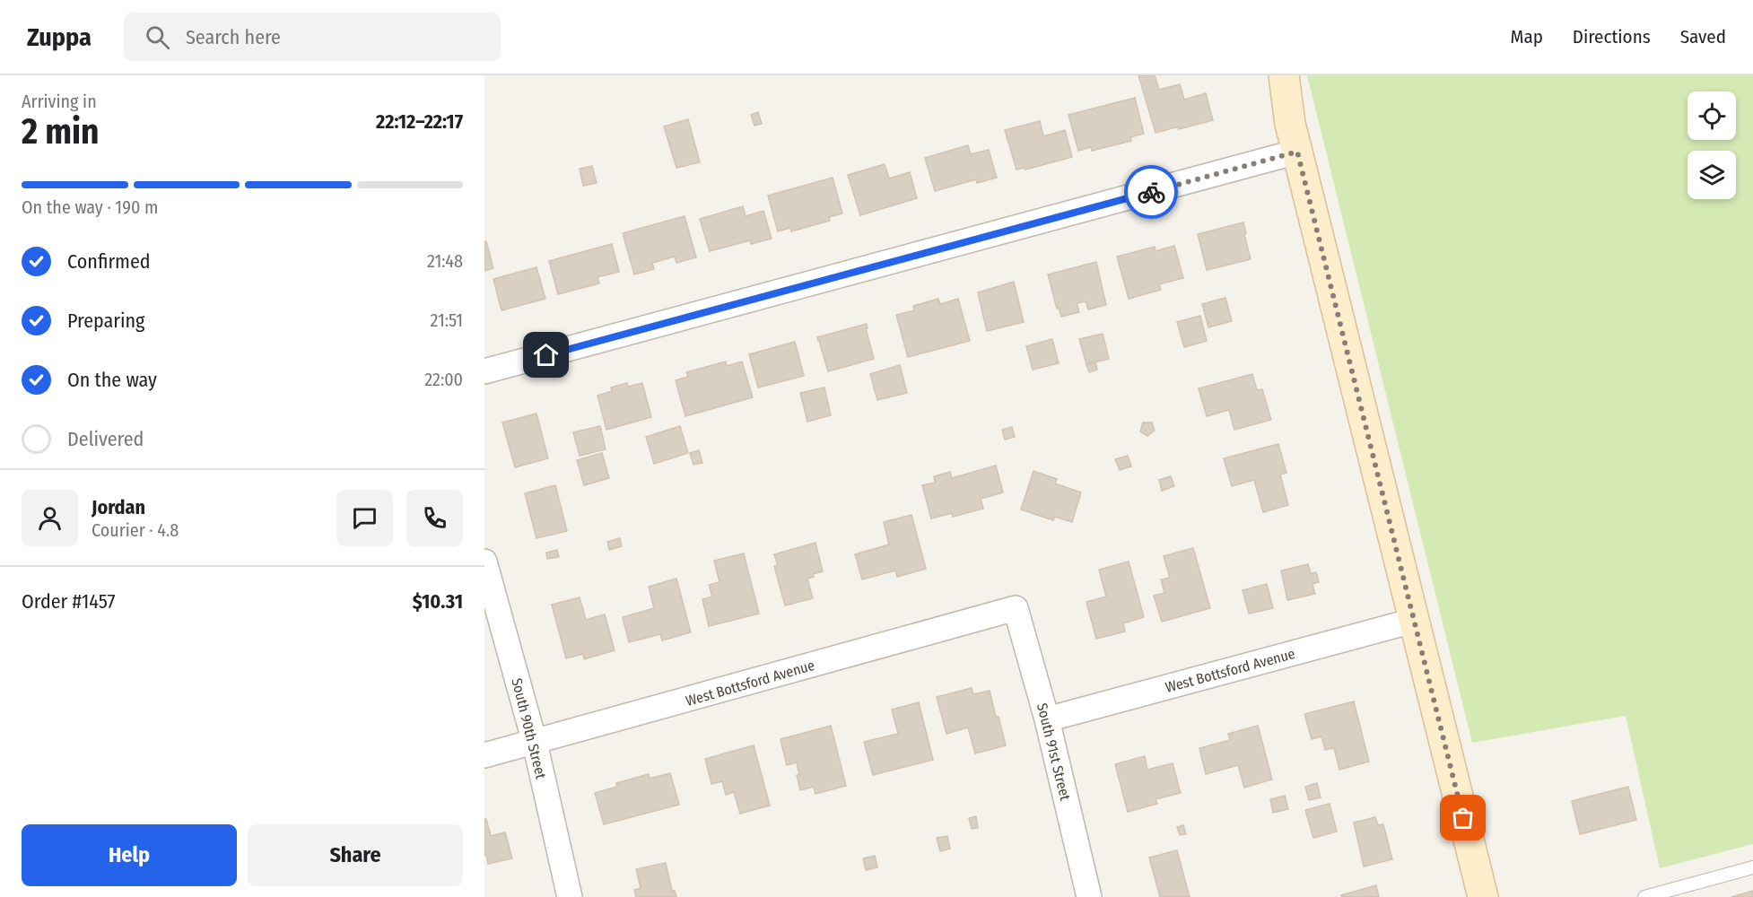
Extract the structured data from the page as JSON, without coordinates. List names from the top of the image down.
{
  "streets": {
    "street": ["West Bottsford Avenue", "South 90th Street", "South 91st Street"]
  },
  "crossings": [
    ["West Bottsford Avenue", "South 90th Street"],
    ["West Bottsford Avenue", "South 91st Street"]
  ],
  "page": {
    "header": "Zuppa",
    "search": "Search here",
    "nav": ["Map", "Directions", "Saved"],
    "heading": ["2 min", "Arriving in", "22:12–22:17"],
    "panel": [
      "Jordan",
      "Courier · 4.8",
      "Order #1457",
      "$10.31"
    ],
    "bar": "On the way · 190 m",
    "list": [
      ["Confirmed", "21:48"],
      ["Preparing", "21:51"],
      ["On the way", "22:00"],
      "Delivered"
    ],
    "buttons": ["Help", "Share"]
  }
}
